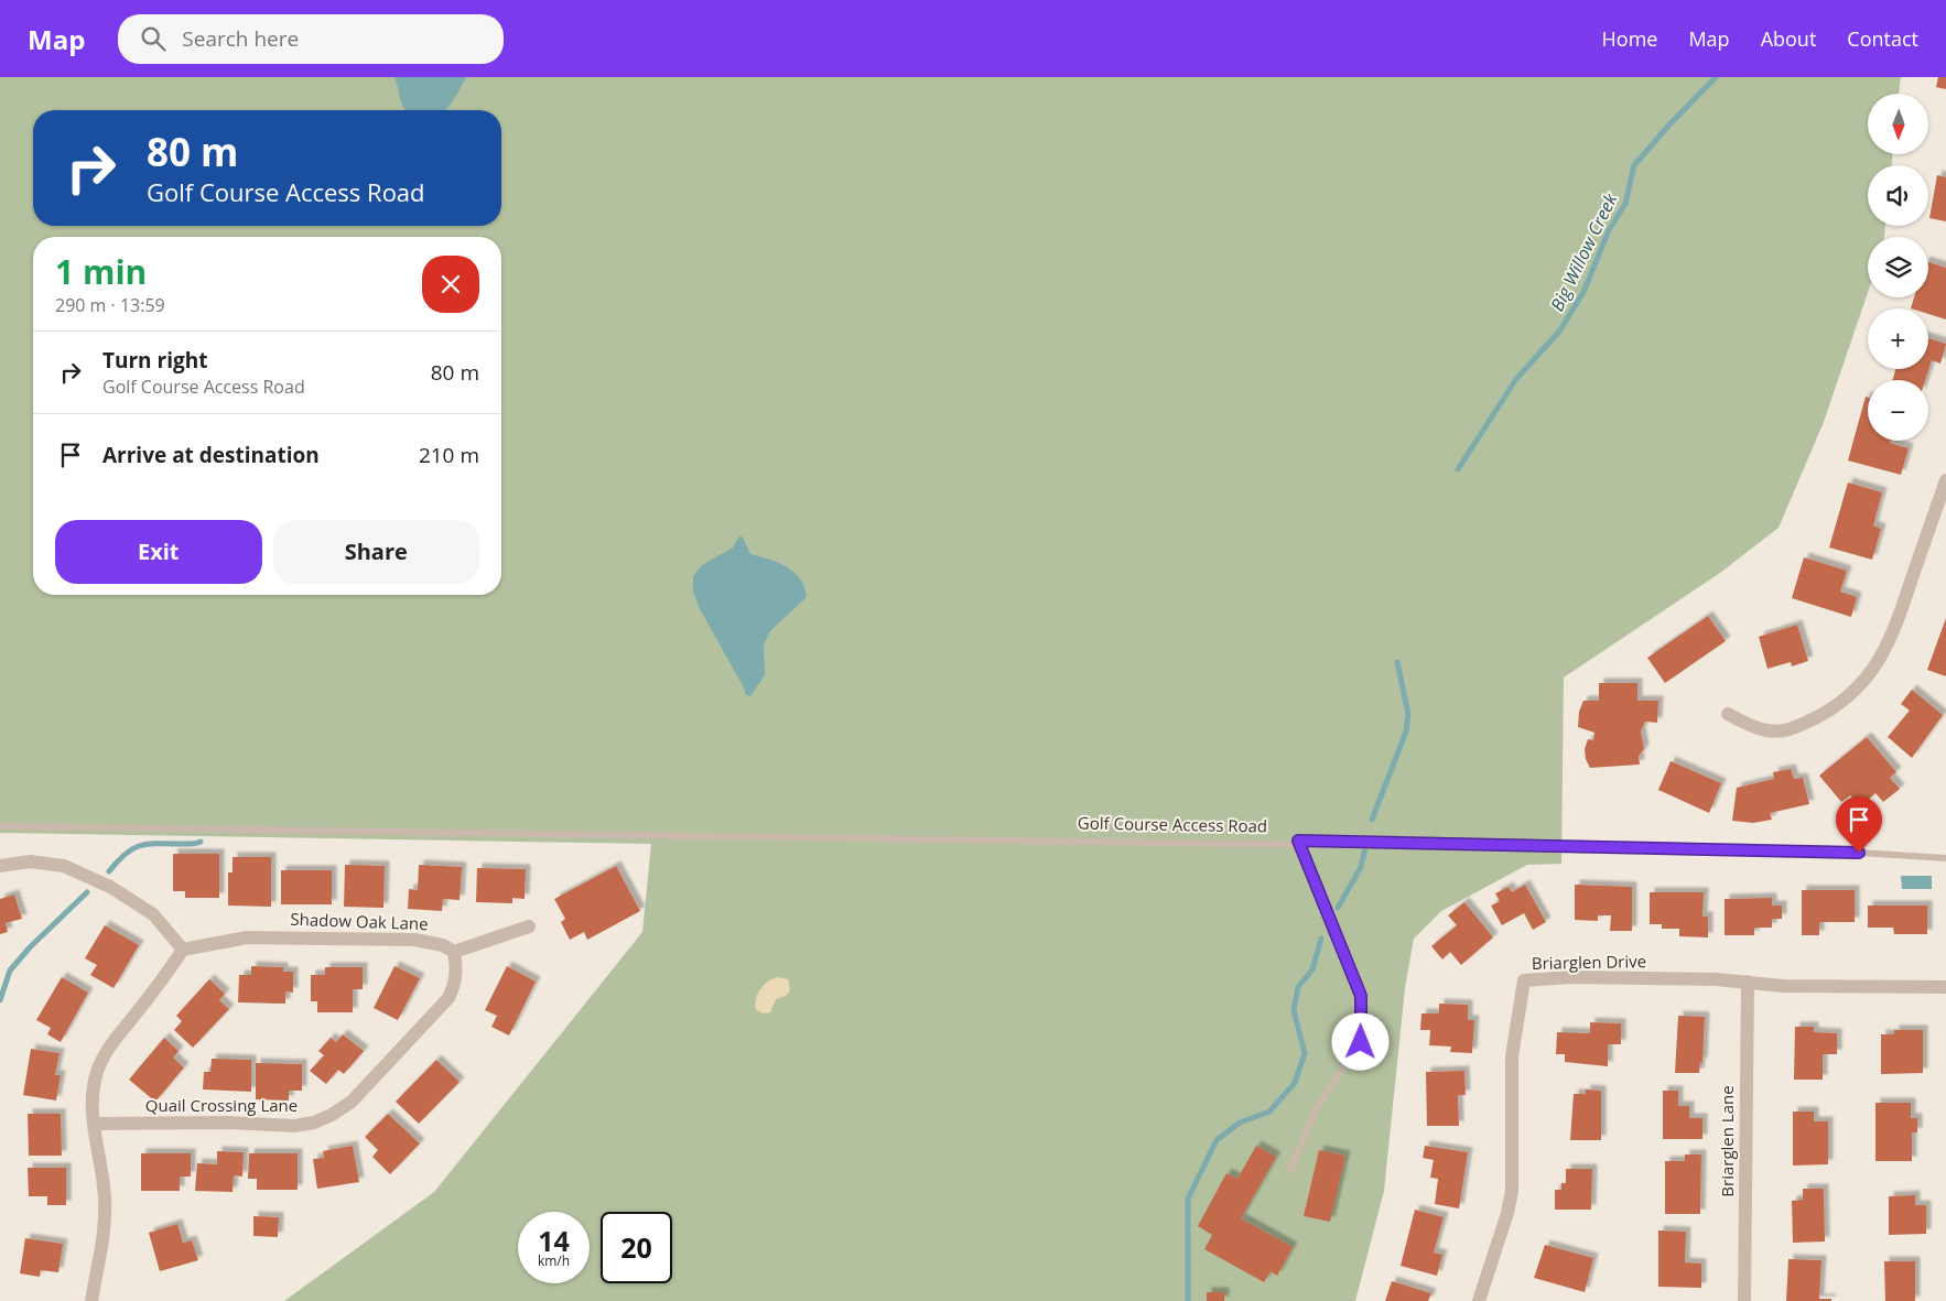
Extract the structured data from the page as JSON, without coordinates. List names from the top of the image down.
{
  "streets": {
    "street": [
      "Shadow Oak Lane",
      "Briarglen Drive",
      "Quail Crossing Lane",
      "Briarglen Lane"
    ],
    "lane": ["Golf Course Access Road"]
  },
  "crossings": [
    ["Shadow Oak Lane", "Quail Crossing Lane"],
    ["Briarglen Drive", "Briarglen Lane"]
  ],
  "water": ["Big Willow Creek"],
  "north": "bottom",
  "page": {
    "header": "Map",
    "search": "Search here",
    "nav": [
      "Home",
      "Map",
      "About",
      "Contact"
    ],
    "map_buttons": ["+", "−"],
    "turn": ["80 m", "Golf Course Access Road"],
    "heading": ["1 min", "290 m · 13:59"],
    "list": [
      {
        "name": "Turn right",
        "note": "Golf Course Access Road",
        "value": "80 m"
      },
      {
        "name": "Arrive at destination",
        "value": "210 m"
      }
    ],
    "buttons": ["Exit", "Share"],
    "speed": "14 km/h",
    "limit": "20"
  }
}
